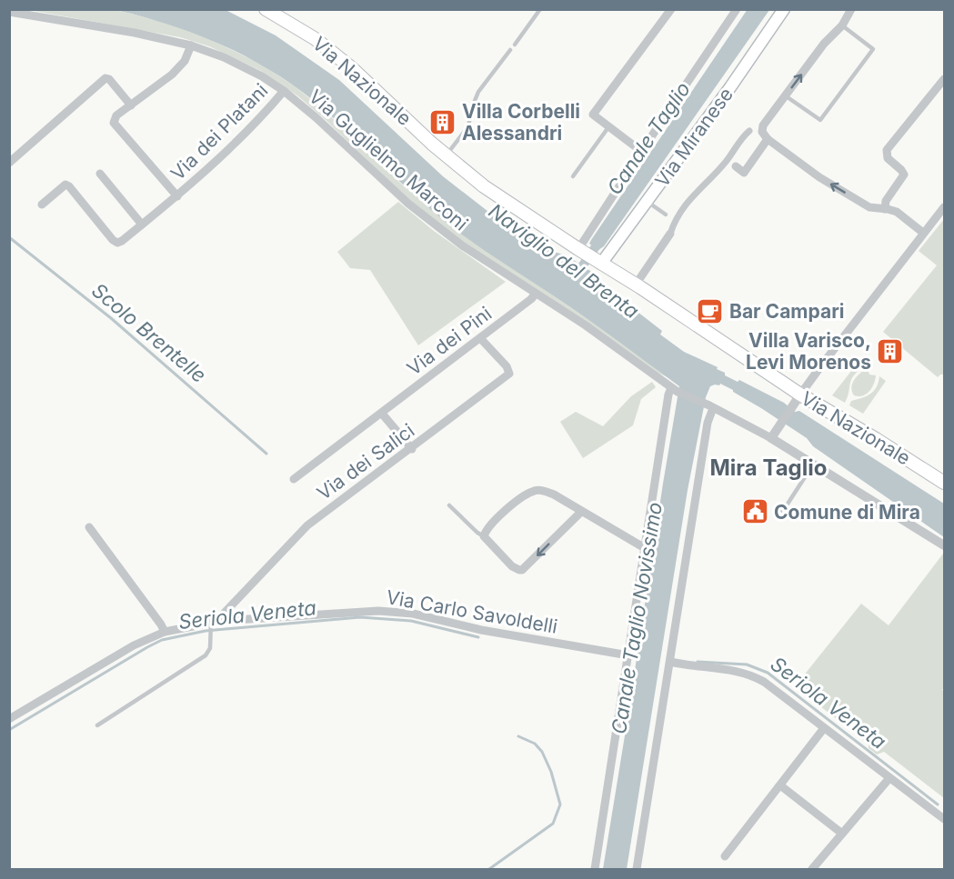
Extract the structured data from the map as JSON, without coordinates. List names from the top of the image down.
{
  "streets": {
    "main road": ["Via Nazionale", "Via Miranese"],
    "street": [
      "Via dei Platani",
      "Via Guglielmo Marconi",
      "Via dei Pini",
      "Via dei Salici",
      "Via Carlo Savoldelli"
    ]
  },
  "crossings": [
    ["Via Nazionale", "Via Miranese"],
    ["Via dei Platani", "Via Guglielmo Marconi"],
    ["Via Guglielmo Marconi", "Via dei Pini"],
    ["Via dei Pini", "Via dei Salici"],
    ["Via dei Salici", "Via Carlo Savoldelli"]
  ],
  "districts": ["Mira Taglio"],
  "water": [
    "Canale Taglio",
    "Naviglio del Brenta",
    "Scolo Brentelle",
    "Seriola Veneta",
    "Canale Taglio Novissimo"
  ],
  "places": {
    "building": ["Villa Corbelli Alessandri", "Villa Varisco, Levi Morenos"],
    "cafe": ["Bar Campari"],
    "public building": ["Comune di Mira"]
  }
}
